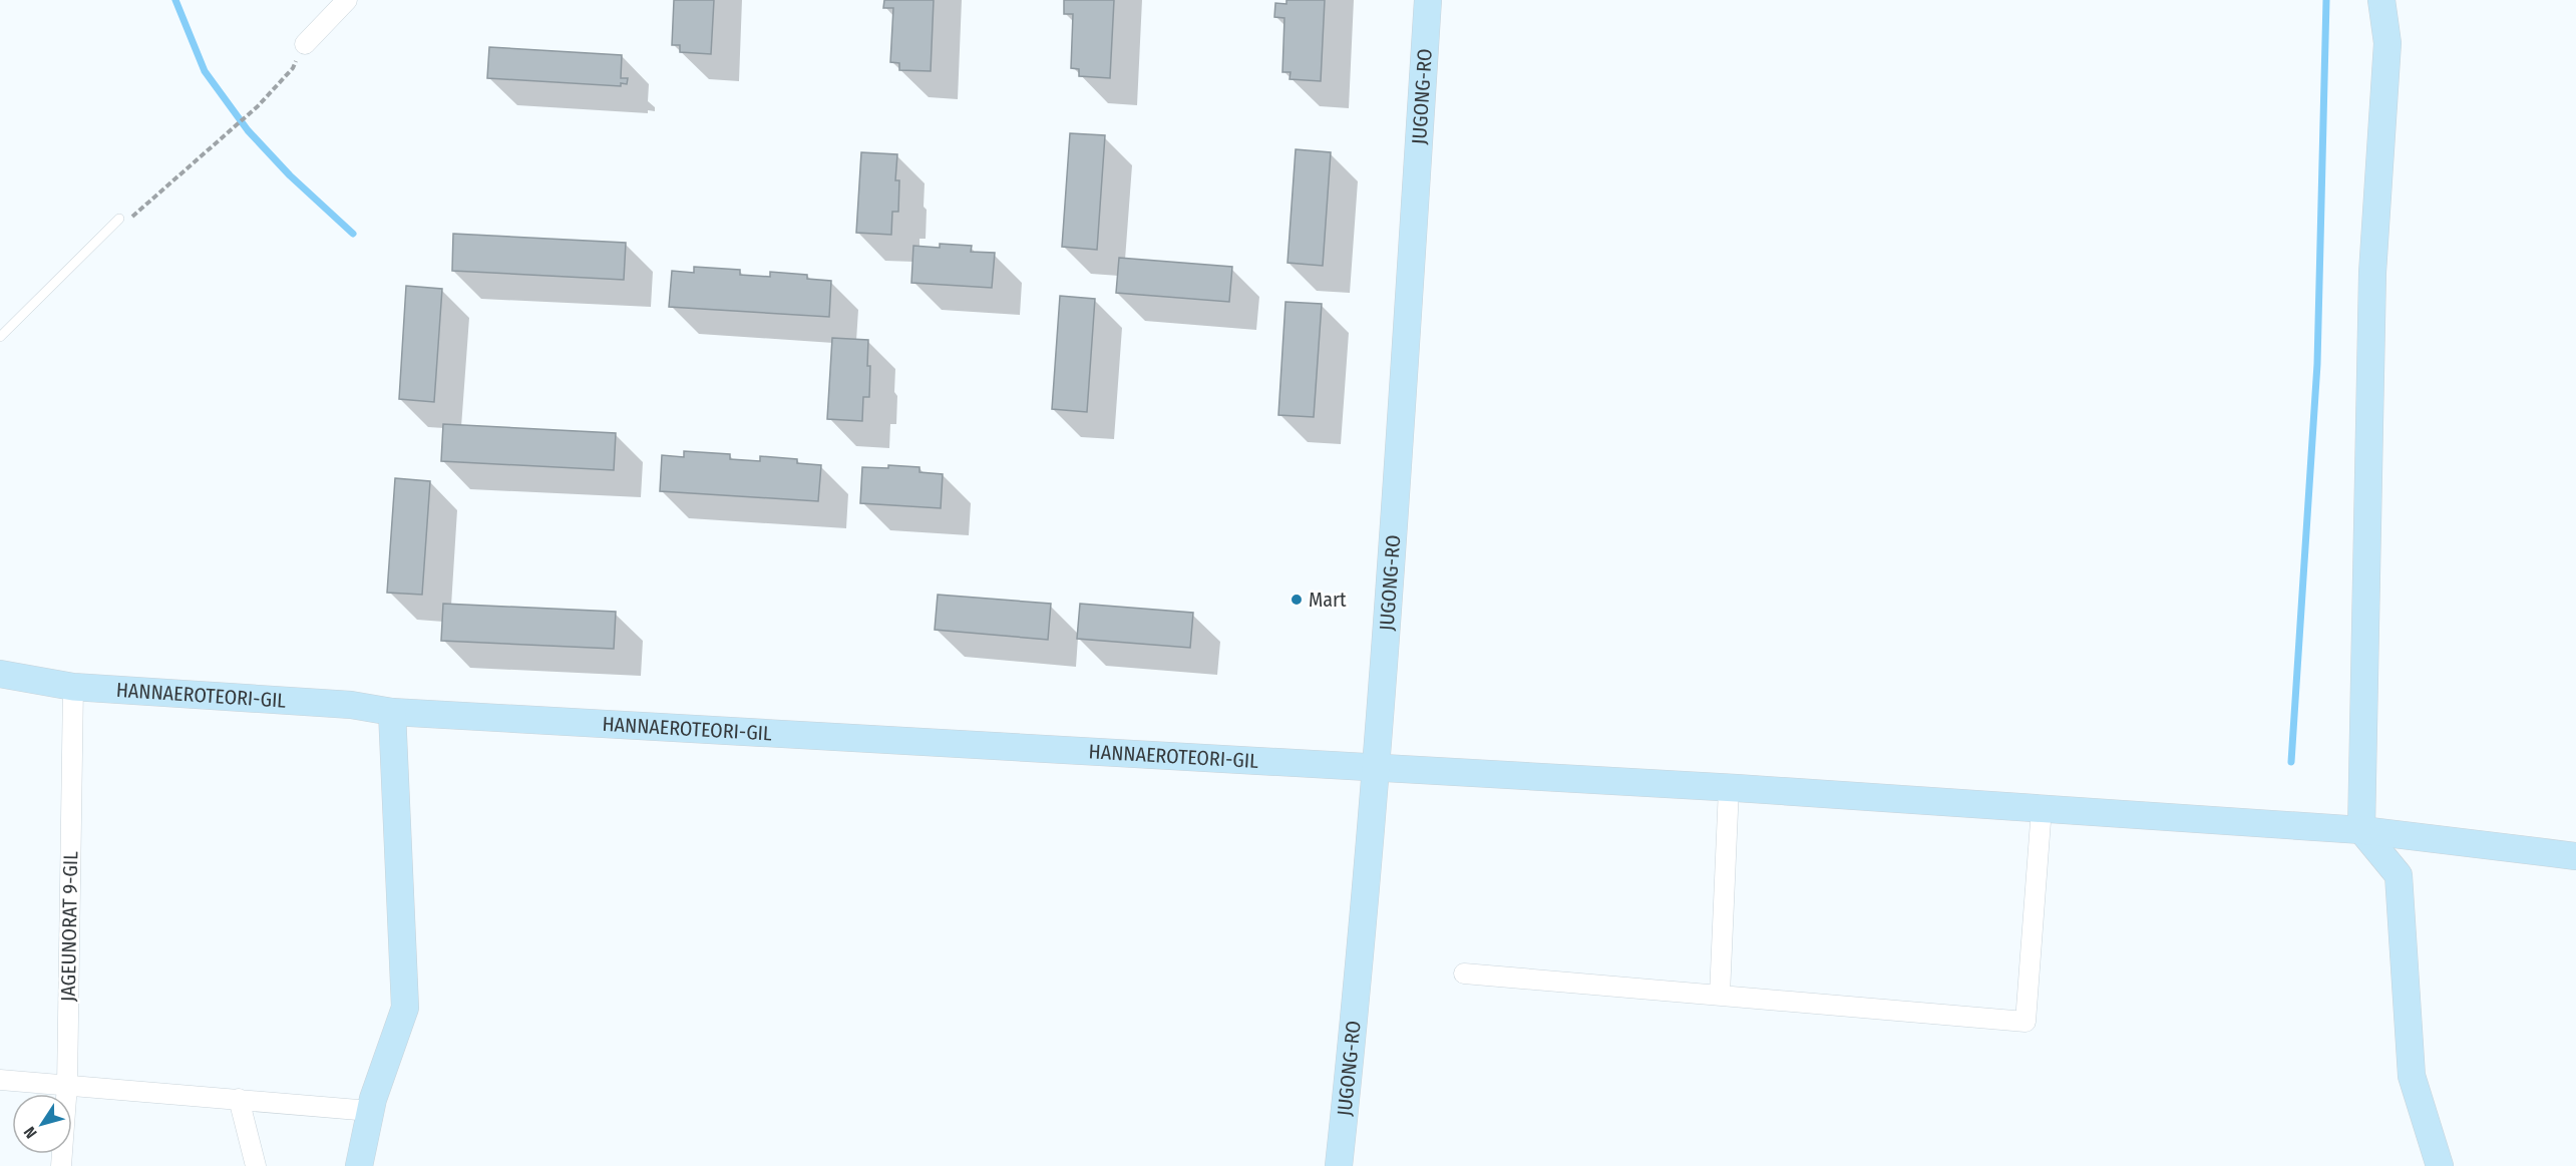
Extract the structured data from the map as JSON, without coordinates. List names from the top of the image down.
{
  "streets": {
    "street": ["JUGONG-RO", "HANNAEROTEORI-GIL", "JAGEUNORAT 9-GIL"]
  },
  "crossings": [
    ["JUGONG-RO", "HANNAEROTEORI-GIL"],
    ["HANNAEROTEORI-GIL", "JAGEUNORAT 9-GIL"]
  ],
  "places": ["Mart"],
  "north": "bottom left"
}
